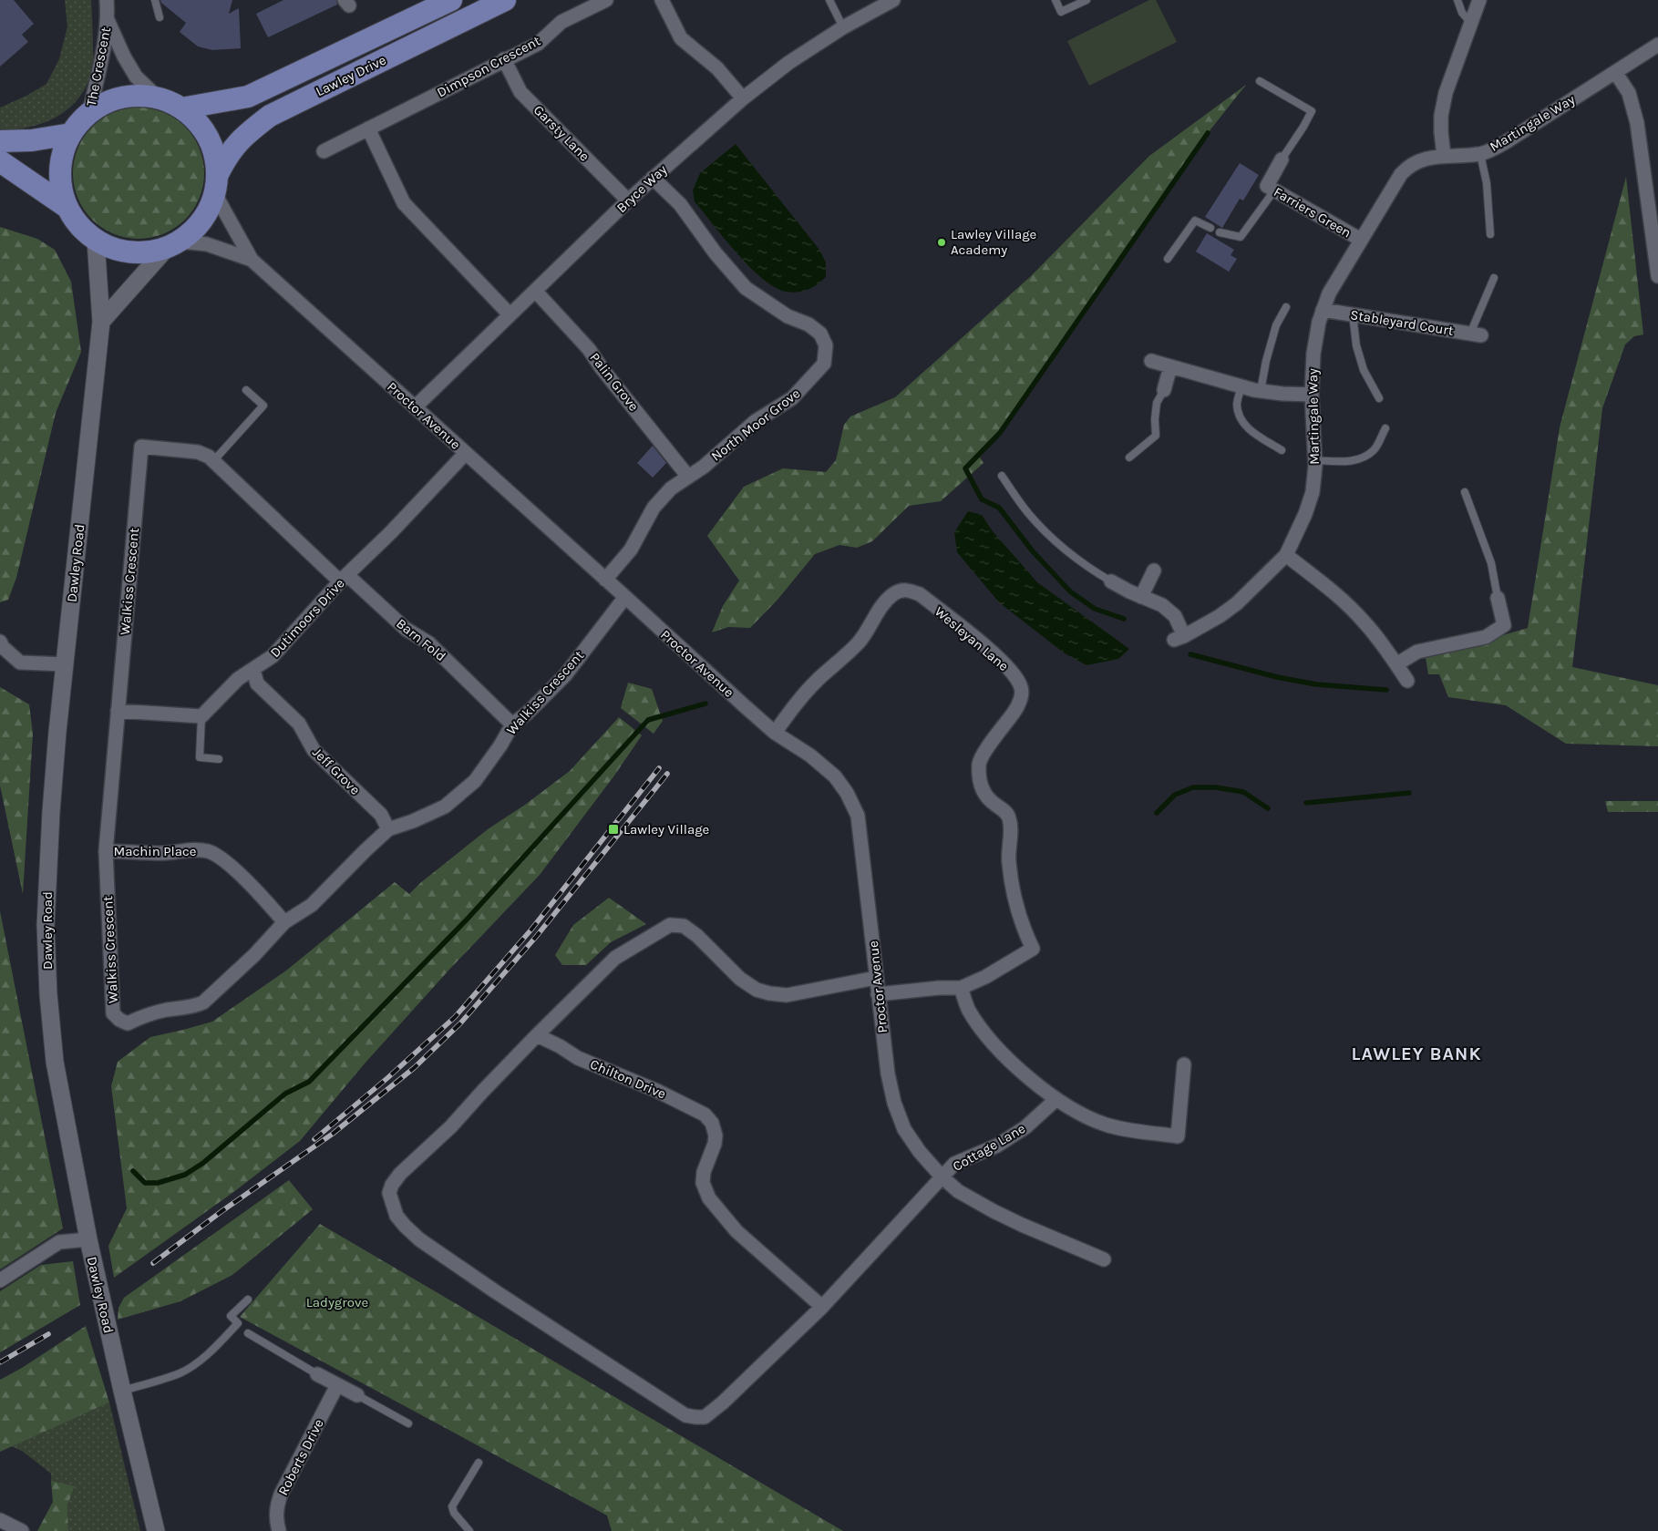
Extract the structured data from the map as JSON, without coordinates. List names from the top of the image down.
{
  "streets": {
    "main road": ["Lawley Drive"],
    "street": [
      "The Crescent",
      "Dimpson Crescent",
      "Martingale Way",
      "Garsty Lane",
      "Bryce Way",
      "Farriers Green",
      "Stableyard Court",
      "Palin Grove",
      "Proctor Avenue",
      "North Moor Grove",
      "Dawley Road",
      "Walkiss Crescent",
      "Dutimoors Drive",
      "Wesleyan Lane",
      "Barn Fold",
      "Jeff Grove",
      "Machin Place",
      "Chilton Drive",
      "Cottage Lane",
      "Roberts Drive"
    ]
  },
  "crossings": [
    ["The Crescent", "Lawley Drive"],
    ["The Crescent", "Proctor Avenue"],
    ["The Crescent", "Dawley Road"],
    ["Dimpson Crescent", "Garsty Lane"],
    ["Lawley Drive", "Proctor Avenue"],
    ["Lawley Drive", "Dawley Road"],
    ["Martingale Way", "Farriers Green"],
    ["Martingale Way", "Stableyard Court"],
    ["Garsty Lane", "Bryce Way"],
    ["Bryce Way", "Palin Grove"],
    ["Bryce Way", "Proctor Avenue"],
    ["Bryce Way", "North Moor Grove"],
    ["Palin Grove", "North Moor Grove"],
    ["Proctor Avenue", "North Moor Grove"],
    ["Proctor Avenue", "Dawley Road"],
    ["Proctor Avenue", "Walkiss Crescent"],
    ["Proctor Avenue", "Dutimoors Drive"],
    ["Proctor Avenue", "Wesleyan Lane"],
    ["Proctor Avenue", "Cottage Lane"],
    ["Walkiss Crescent", "Dutimoors Drive"],
    ["Walkiss Crescent", "Barn Fold"],
    ["Walkiss Crescent", "Jeff Grove"],
    ["Walkiss Crescent", "Machin Place"],
    ["Dutimoors Drive", "Barn Fold"],
    ["Dutimoors Drive", "Jeff Grove"]
  ],
  "districts": ["LAWLEY BANK"],
  "parks": ["Ladygrove"],
  "places": {
    "other": ["Lawley Village Academy"],
    "transit": ["Lawley Village"]
  }
}
